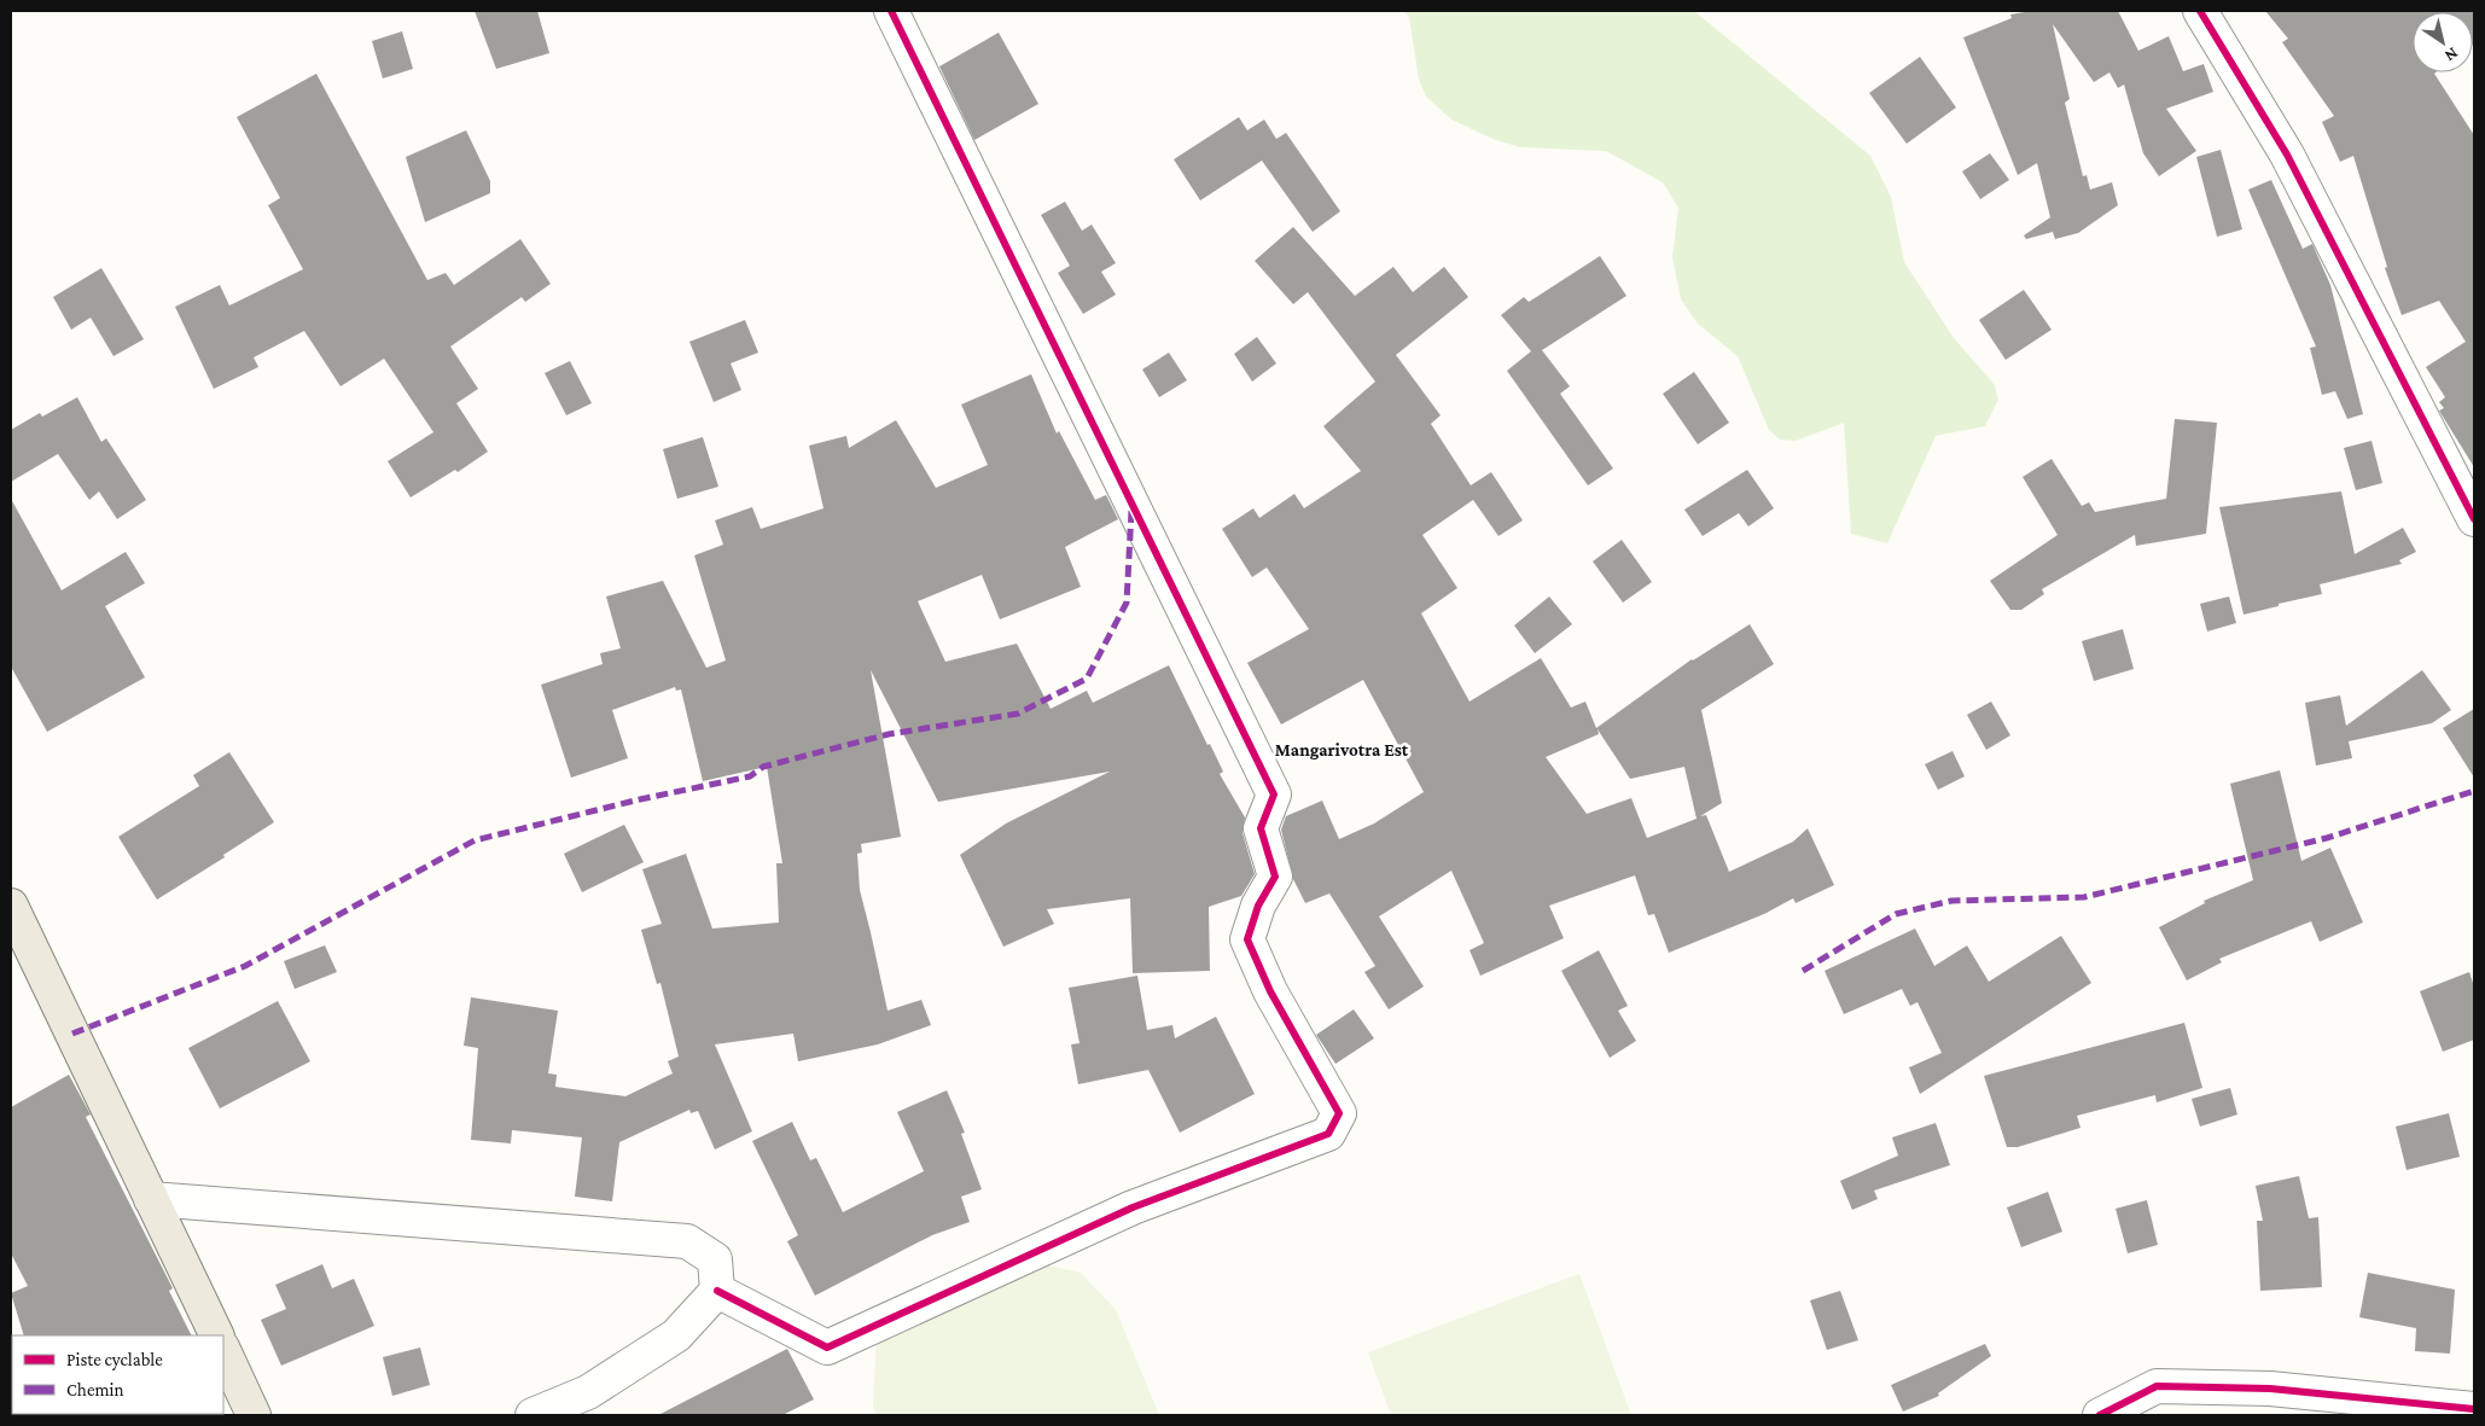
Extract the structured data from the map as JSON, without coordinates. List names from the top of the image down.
{
  "districts": ["Mangarivotra Est"],
  "legend": ["Piste cyclable", "Chemin"],
  "north": "bottom right"
}
